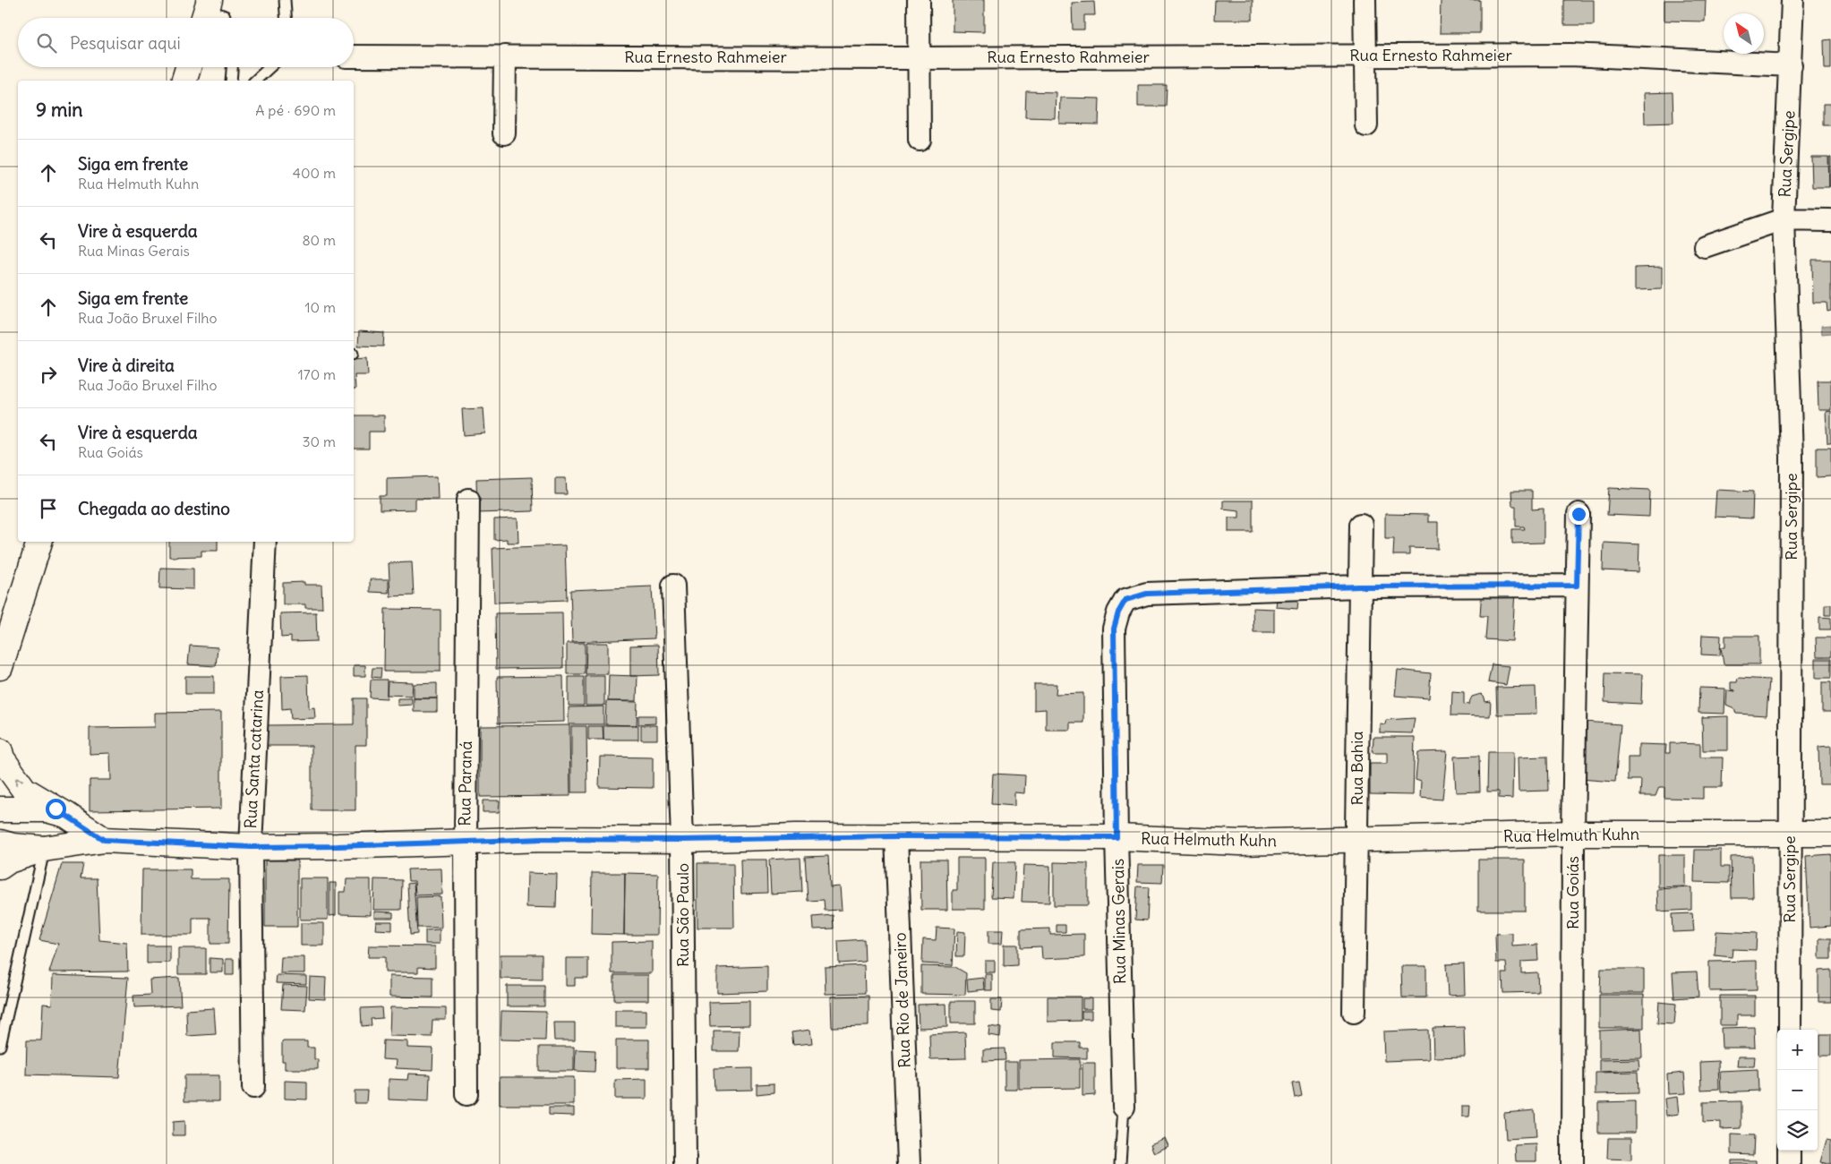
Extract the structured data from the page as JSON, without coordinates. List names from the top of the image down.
{
  "streets": {
    "main road": ["Rua Helmuth Kuhn"],
    "street": [
      "Rua Ernesto Rahmeier",
      "Rua Sergipe",
      "Rua Santa catarina",
      "Rua Bahia",
      "Rua Paraná",
      "Rua Goiás",
      "Rua São Paulo",
      "Rua Minas Gerais",
      "Rua Rio de Janeiro"
    ]
  },
  "crossings": [
    ["Rua Ernesto Rahmeier", "Rua Sergipe"],
    ["Rua Sergipe", "Rua Helmuth Kuhn"],
    ["Rua Santa catarina", "Rua Helmuth Kuhn"],
    ["Rua Bahia", "Rua Helmuth Kuhn"],
    ["Rua Bahia", "Rua Minas Gerais"],
    ["Rua Paraná", "Rua Helmuth Kuhn"],
    ["Rua Helmuth Kuhn", "Rua Goiás"],
    ["Rua Helmuth Kuhn", "Rua São Paulo"],
    ["Rua Helmuth Kuhn", "Rua Minas Gerais"],
    ["Rua Helmuth Kuhn", "Rua Rio de Janeiro"]
  ],
  "north": "top left",
  "page": {
    "search": "Pesquisar aqui",
    "heading": ["9 min", "A pé · 690 m"],
    "list": [
      ["Siga em frente", "Rua Helmuth Kuhn", "400 m"],
      ["Vire à esquerda", "Rua Minas Gerais", "80 m"],
      ["Siga em frente", "Rua João Bruxel Filho", "10 m"],
      ["Vire à direita", "Rua João Bruxel Filho", "170 m"],
      ["Vire à esquerda", "Rua Goiás", "30 m"],
      "Chegada ao destino"
    ],
    "map_buttons": ["+", "−"]
  }
}
